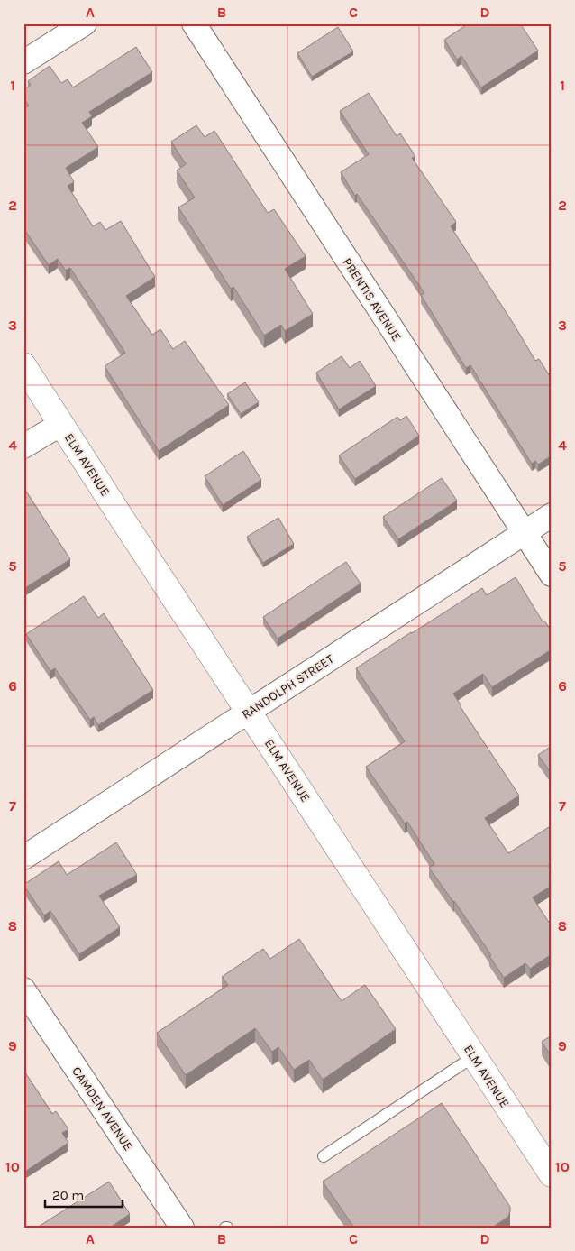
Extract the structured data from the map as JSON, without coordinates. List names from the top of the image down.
{
  "streets": {
    "main road": ["ELM AVENUE"],
    "street": ["PRENTIS AVENUE", "RANDOLPH STREET", "CAMDEN AVENUE"]
  },
  "crossings": [
    ["PRENTIS AVENUE", "RANDOLPH STREET"],
    ["ELM AVENUE", "RANDOLPH STREET"]
  ],
  "scale_bar": "20 m",
  "grid": {
    "columns": [
      "A",
      "B",
      "C",
      "D"
    ],
    "rows": [
      "1",
      "2",
      "3",
      "4",
      "5",
      "6",
      "7",
      "8",
      "9",
      "10"
    ]
  }
}
